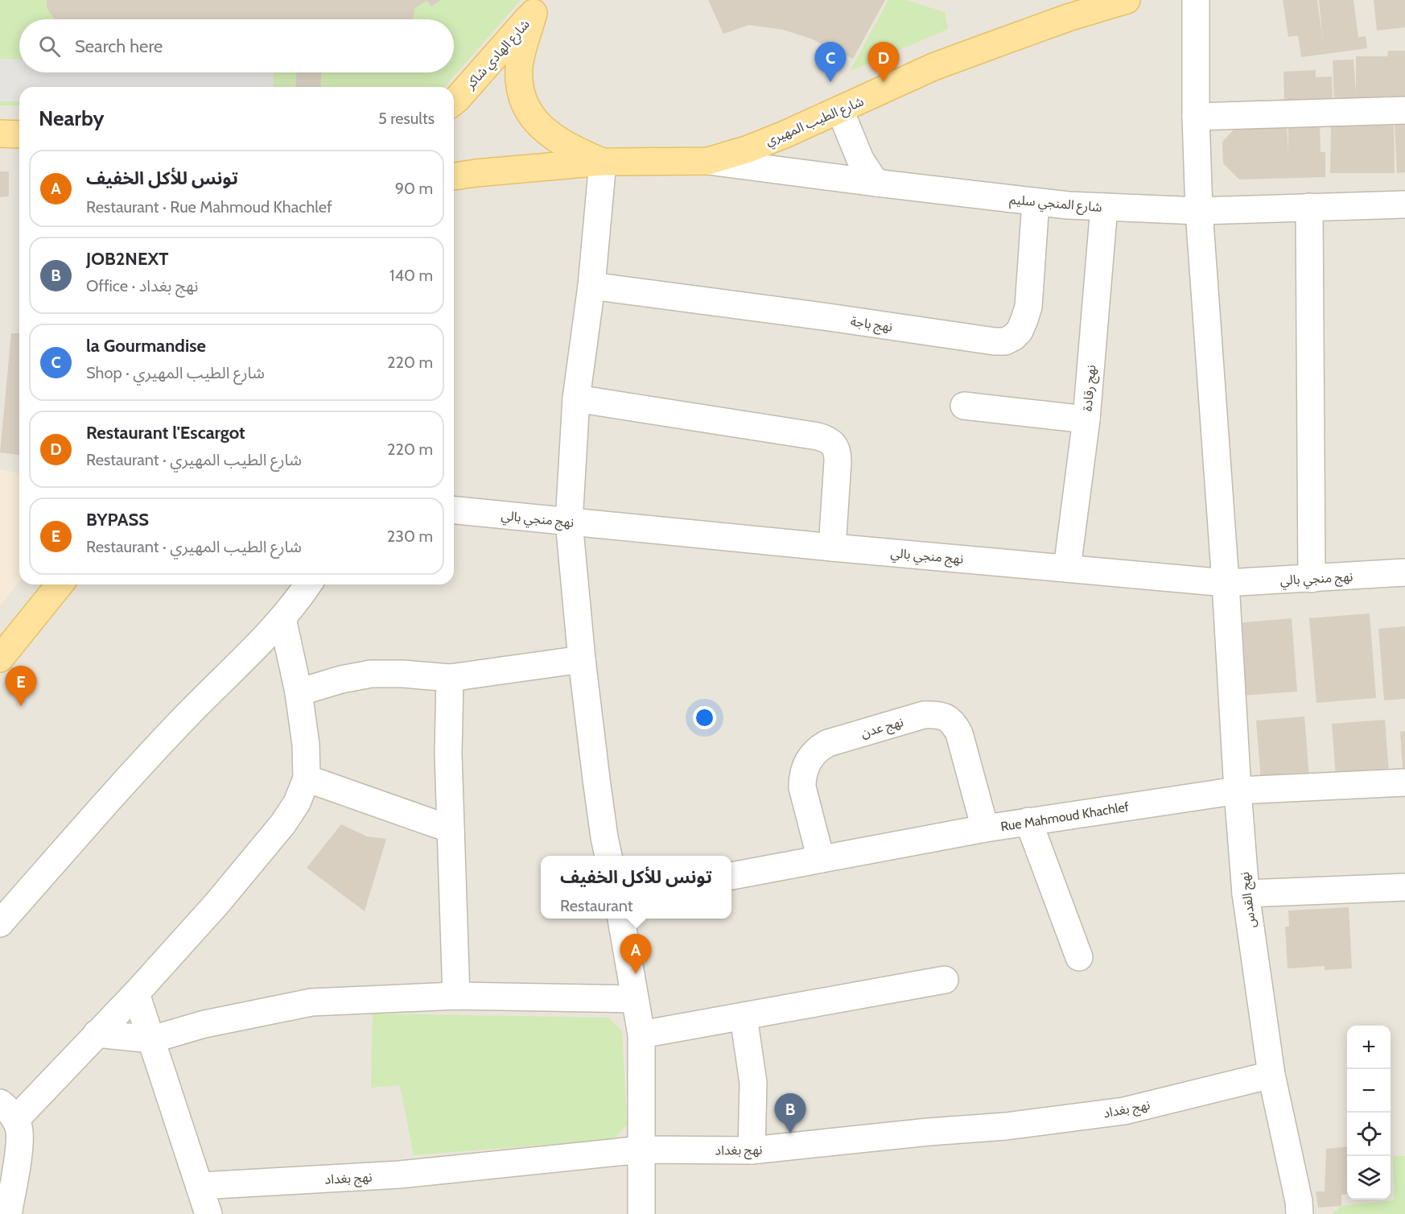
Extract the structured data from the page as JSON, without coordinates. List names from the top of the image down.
{
  "streets": {
    "main road": ["شارع الهادي شاكر", "شارع الطيب المهيري"],
    "street": [
      "شارع المنجي سليم",
      "نهج باجة",
      "نهج رقادة",
      "نهج منجي بالي",
      "نهج عدن",
      "Rue Mahmoud Khachlef",
      "نهج القدس",
      "نهج بغداد"
    ]
  },
  "crossings": [
    ["شارع الطيب المهيري", "شارع المنجي سليم"],
    ["شارع المنجي سليم", "نهج باجة"],
    ["شارع المنجي سليم", "نهج رقادة"],
    ["شارع المنجي سليم", "نهج القدس"],
    ["نهج رقادة", "نهج منجي بالي"],
    ["نهج منجي بالي", "نهج القدس"],
    ["نهج عدن", "Rue Mahmoud Khachlef"],
    ["Rue Mahmoud Khachlef", "نهج القدس"],
    ["نهج القدس", "نهج بغداد"]
  ],
  "page": {
    "search": "Search here",
    "pins": [
      "C",
      "D",
      "E",
      "A",
      "B"
    ],
    "heading": ["Nearby", "5 results"],
    "list": [
      {
        "mark": "A",
        "name": "تونس للأكل الخفيف",
        "note": "Restaurant · Rue Mahmoud Khachlef",
        "value": "90 m"
      },
      {
        "mark": "B",
        "name": "JOB2NEXT",
        "note": "Office · نهج بغداد",
        "value": "140 m"
      },
      {
        "mark": "C",
        "name": "la Gourmandise",
        "note": "Shop · شارع الطيب المهيري",
        "value": "220 m"
      },
      {
        "mark": "D",
        "name": "Restaurant l'Escargot",
        "note": "Restaurant · شارع الطيب المهيري",
        "value": "220 m"
      },
      {
        "mark": "E",
        "name": "BYPASS",
        "note": "Restaurant · شارع الطيب المهيري",
        "value": "230 m"
      }
    ],
    "popup": ["تونس للأكل الخفيف", "Restaurant"],
    "map_buttons": ["+", "−"]
  }
}
